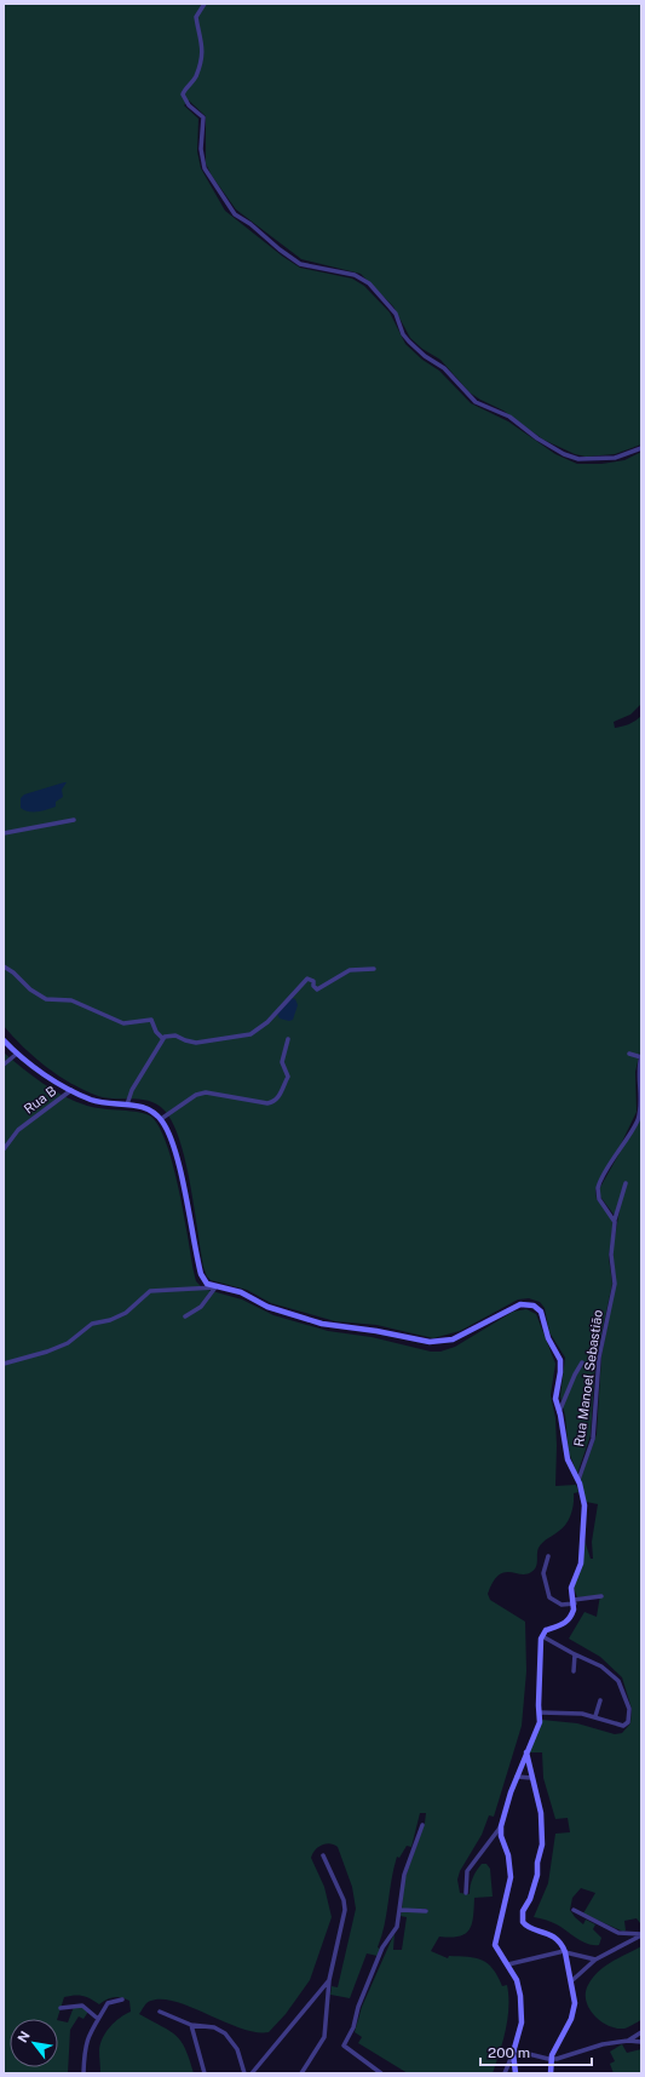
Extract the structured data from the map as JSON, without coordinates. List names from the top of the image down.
{
  "streets": {
    "street": ["Rua B", "Rua Manoel Sebastião"]
  },
  "scale_bar": "200 m",
  "north": "top left"
}
